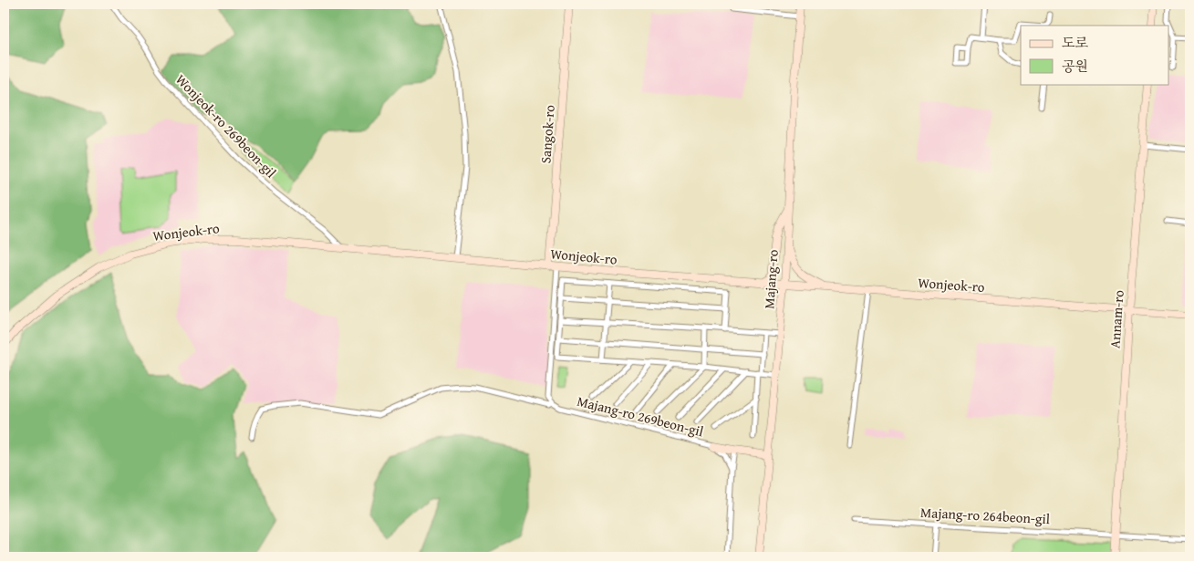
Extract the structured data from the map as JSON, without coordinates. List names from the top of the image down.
{
  "streets": {
    "main road": [
      "Sangok-ro",
      "Wonjeok-ro",
      "Majang-ro",
      "Annam-ro"
    ],
    "street": ["Wonjeok-ro 269beon-gil", "Majang-ro 269beon-gil", "Majang-ro 264beon-gil"]
  },
  "crossings": [
    ["Wonjeok-ro 269beon-gil", "Wonjeok-ro"],
    ["Sangok-ro", "Wonjeok-ro"],
    ["Wonjeok-ro", "Majang-ro"],
    ["Wonjeok-ro", "Annam-ro"],
    ["Annam-ro", "Majang-ro 264beon-gil"]
  ],
  "legend": ["도로", "공원"]
}
